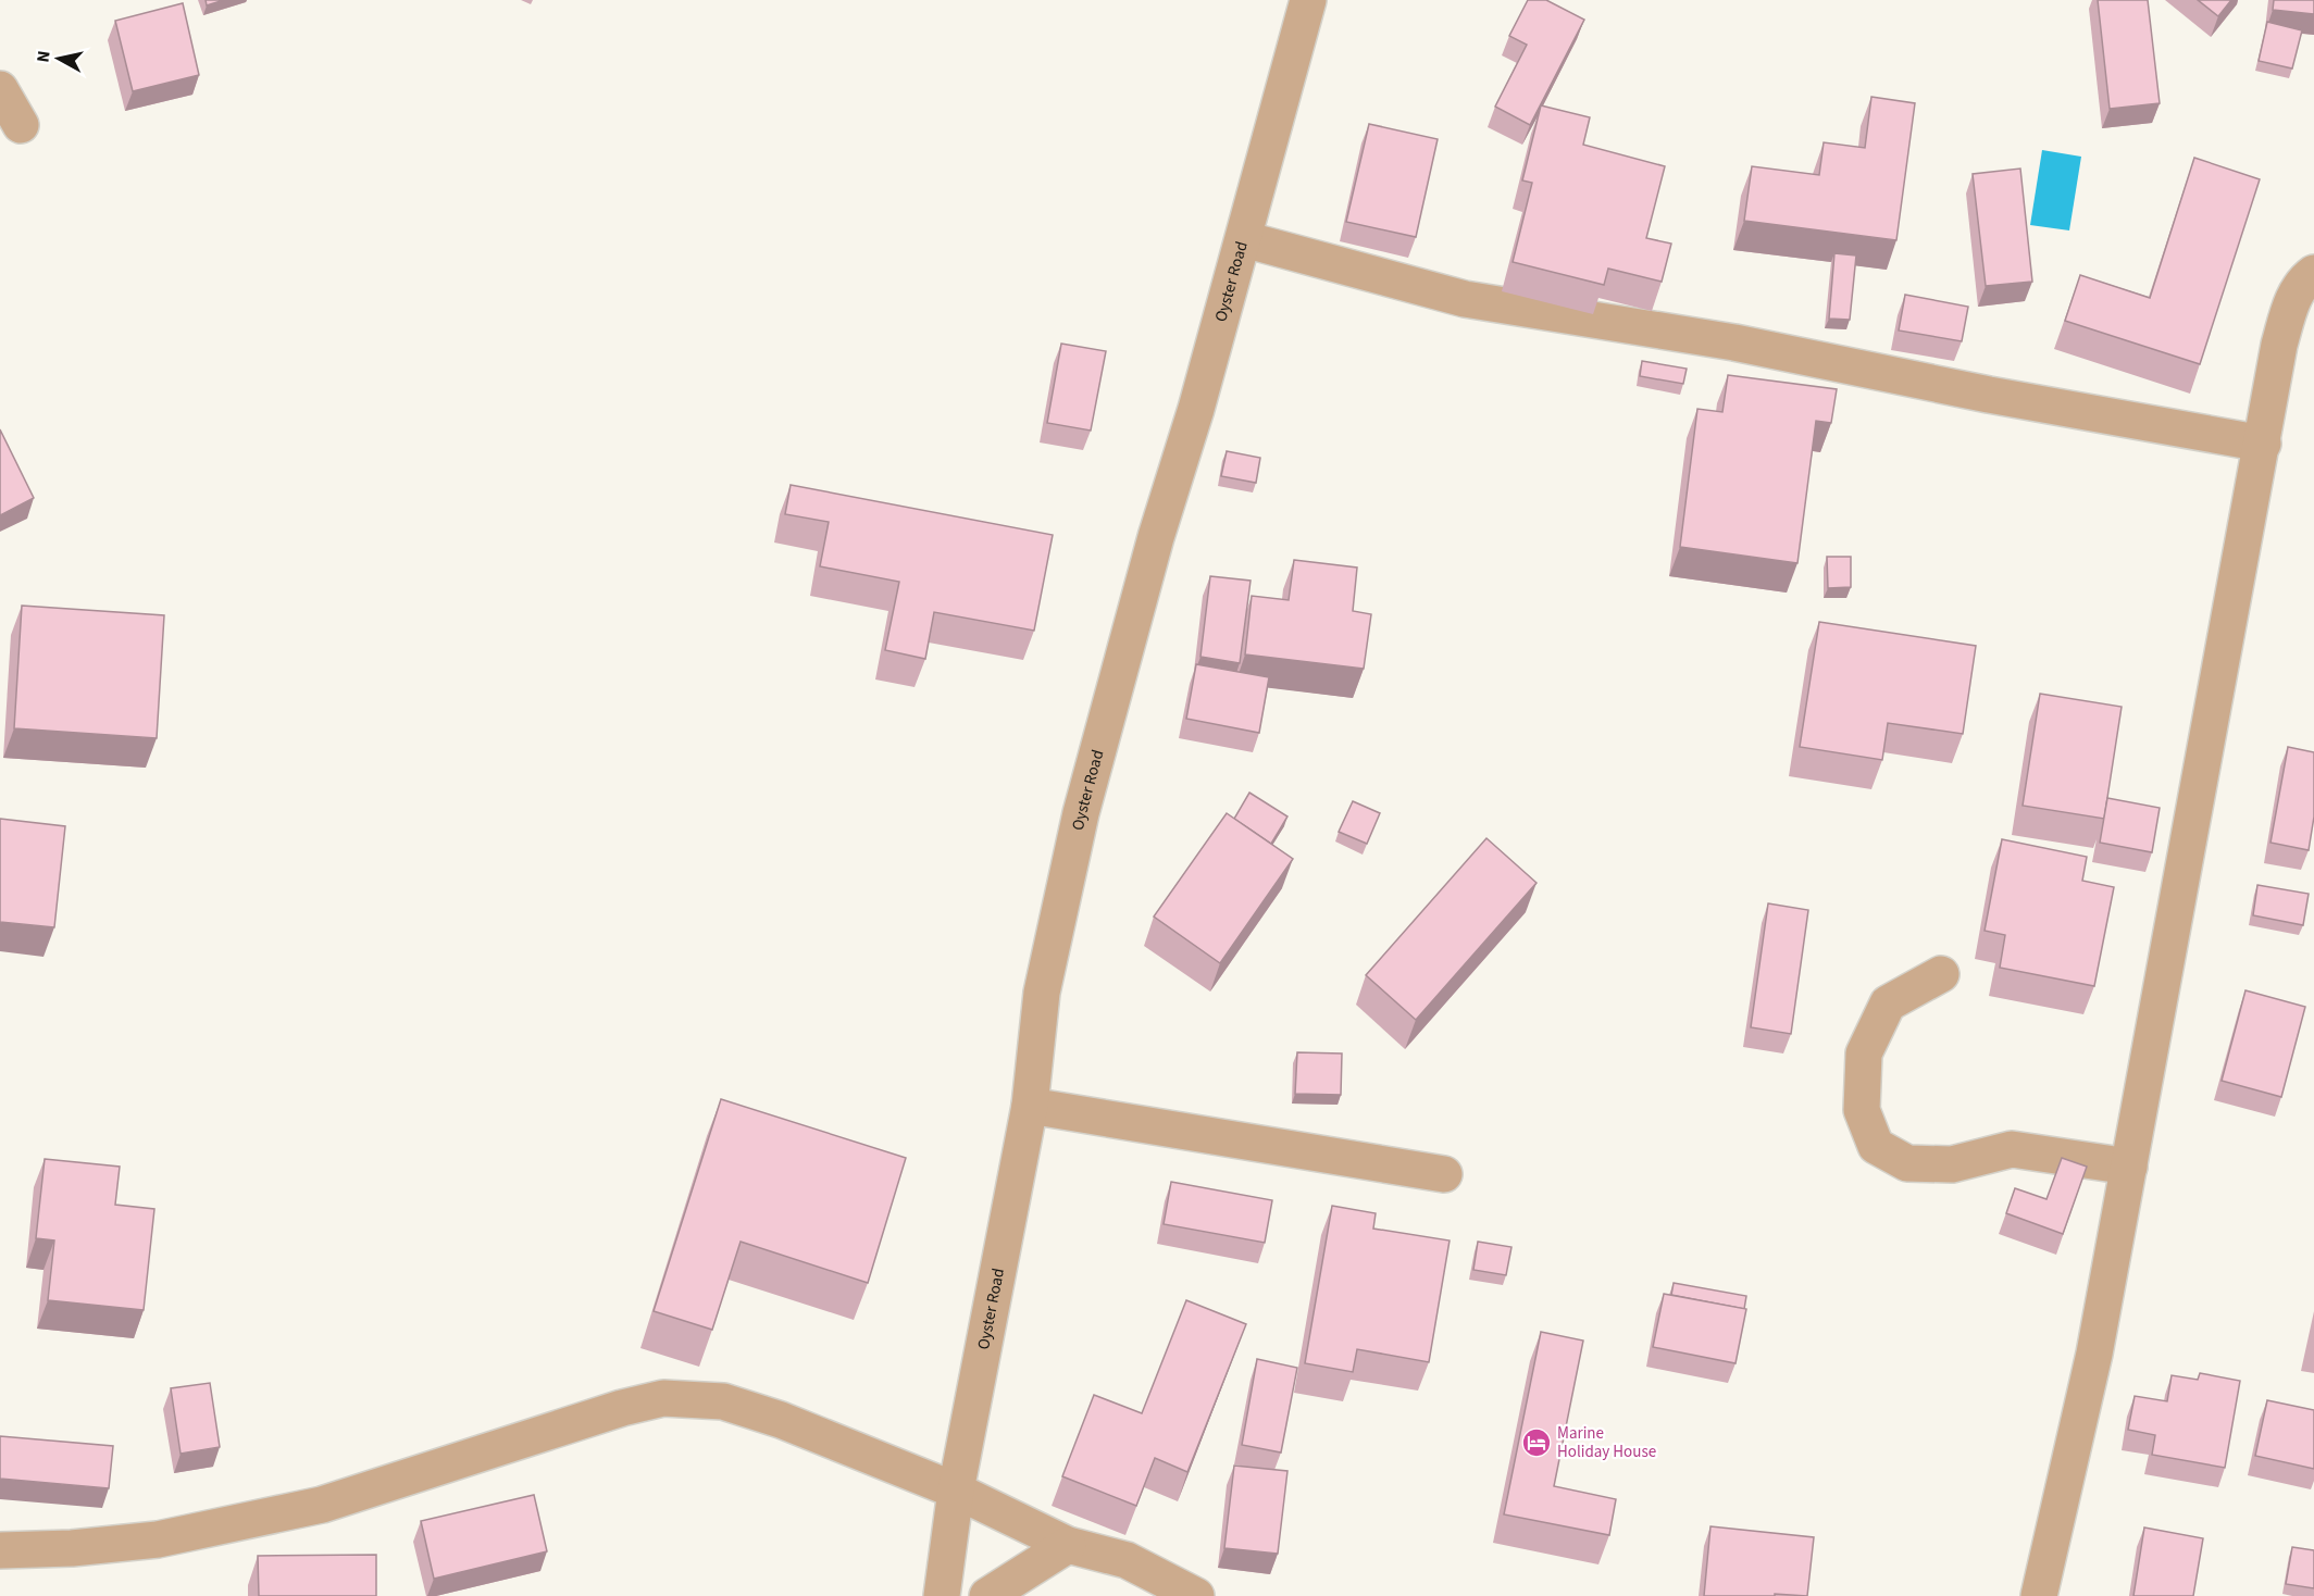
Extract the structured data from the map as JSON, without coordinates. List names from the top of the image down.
{
  "streets": {
    "street": ["Oyster Road"]
  },
  "places": {
    "hotel": ["Marine Holiday House"]
  },
  "north": "left"
}
